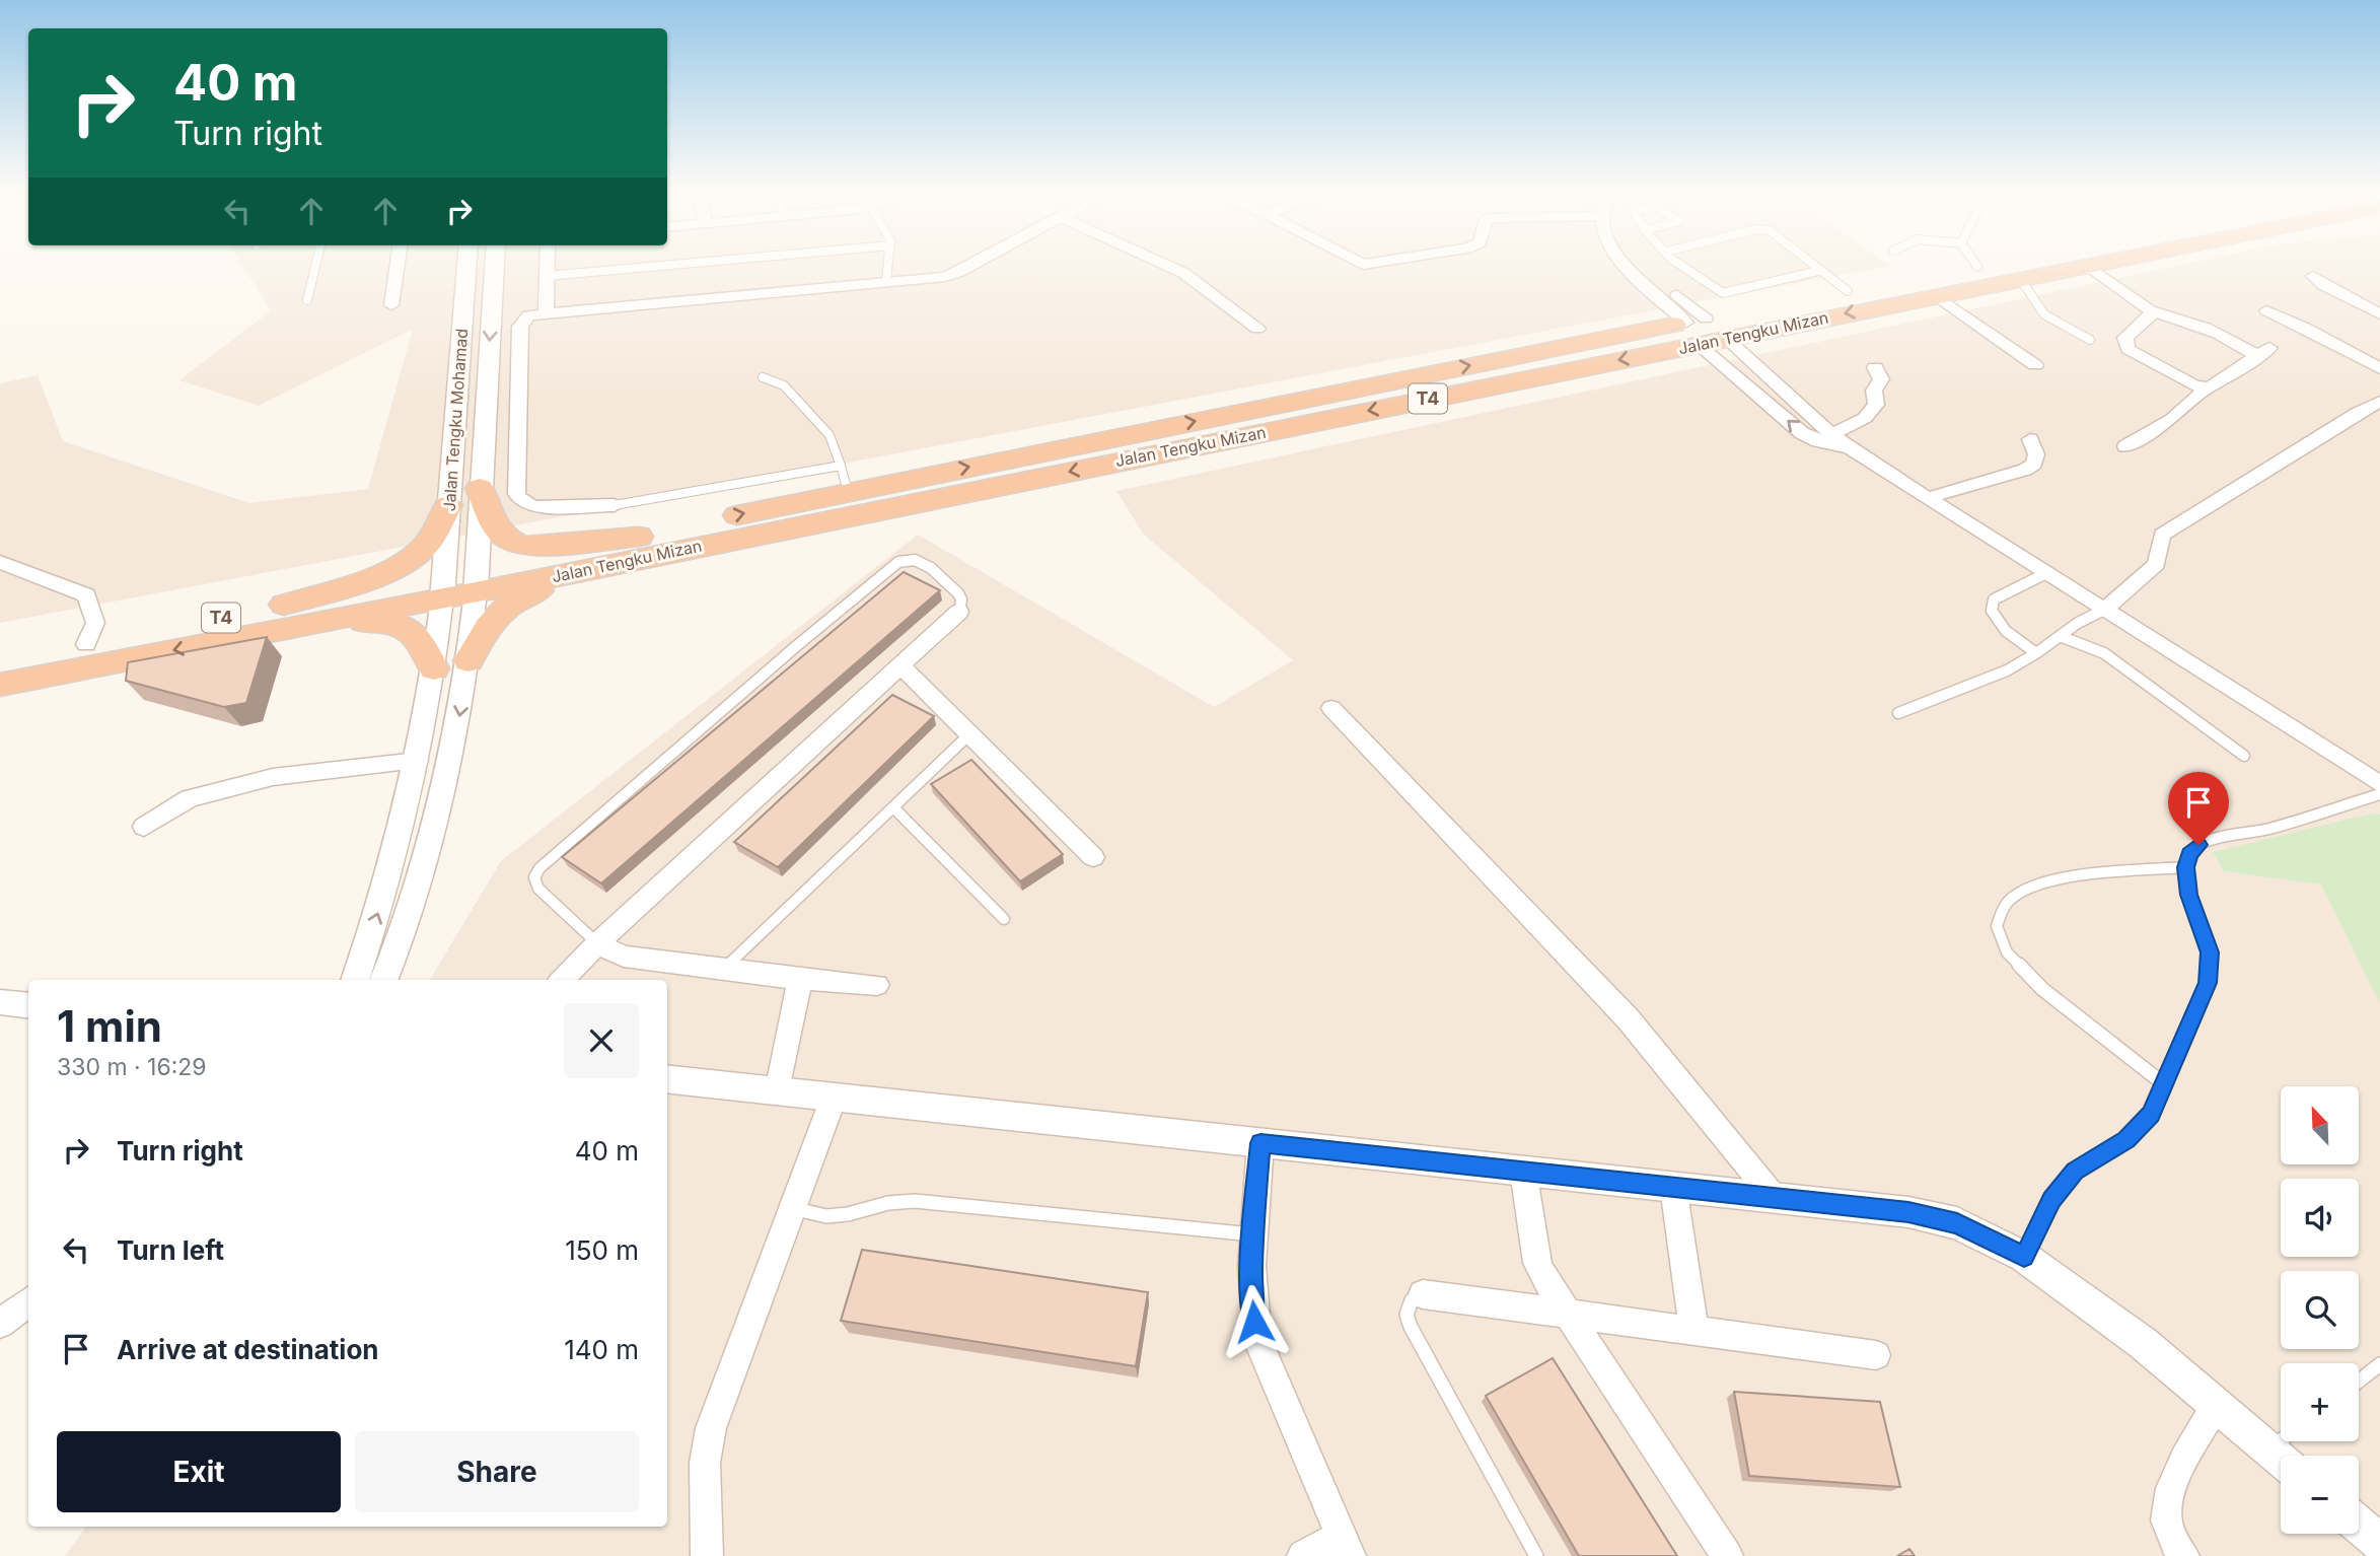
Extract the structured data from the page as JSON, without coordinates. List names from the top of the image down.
{
  "streets": {
    "highway": ["Jalan Tengku Mizan", "T4"],
    "main road": ["Jalan Tengku Mohamad"]
  },
  "crossings": [
    ["Jalan Tengku Mizan", "Jalan Tengku Mohamad"]
  ],
  "north": "top left",
  "page": {
    "turn": ["40 m", "Turn right"],
    "heading": ["1 min", "330 m · 16:29"],
    "map_buttons": ["+", "−"],
    "list": [
      {
        "name": "Turn right",
        "value": "40 m"
      },
      {
        "name": "Turn left",
        "value": "150 m"
      },
      {
        "name": "Arrive at destination",
        "value": "140 m"
      }
    ],
    "buttons": ["Exit", "Share"]
  }
}
